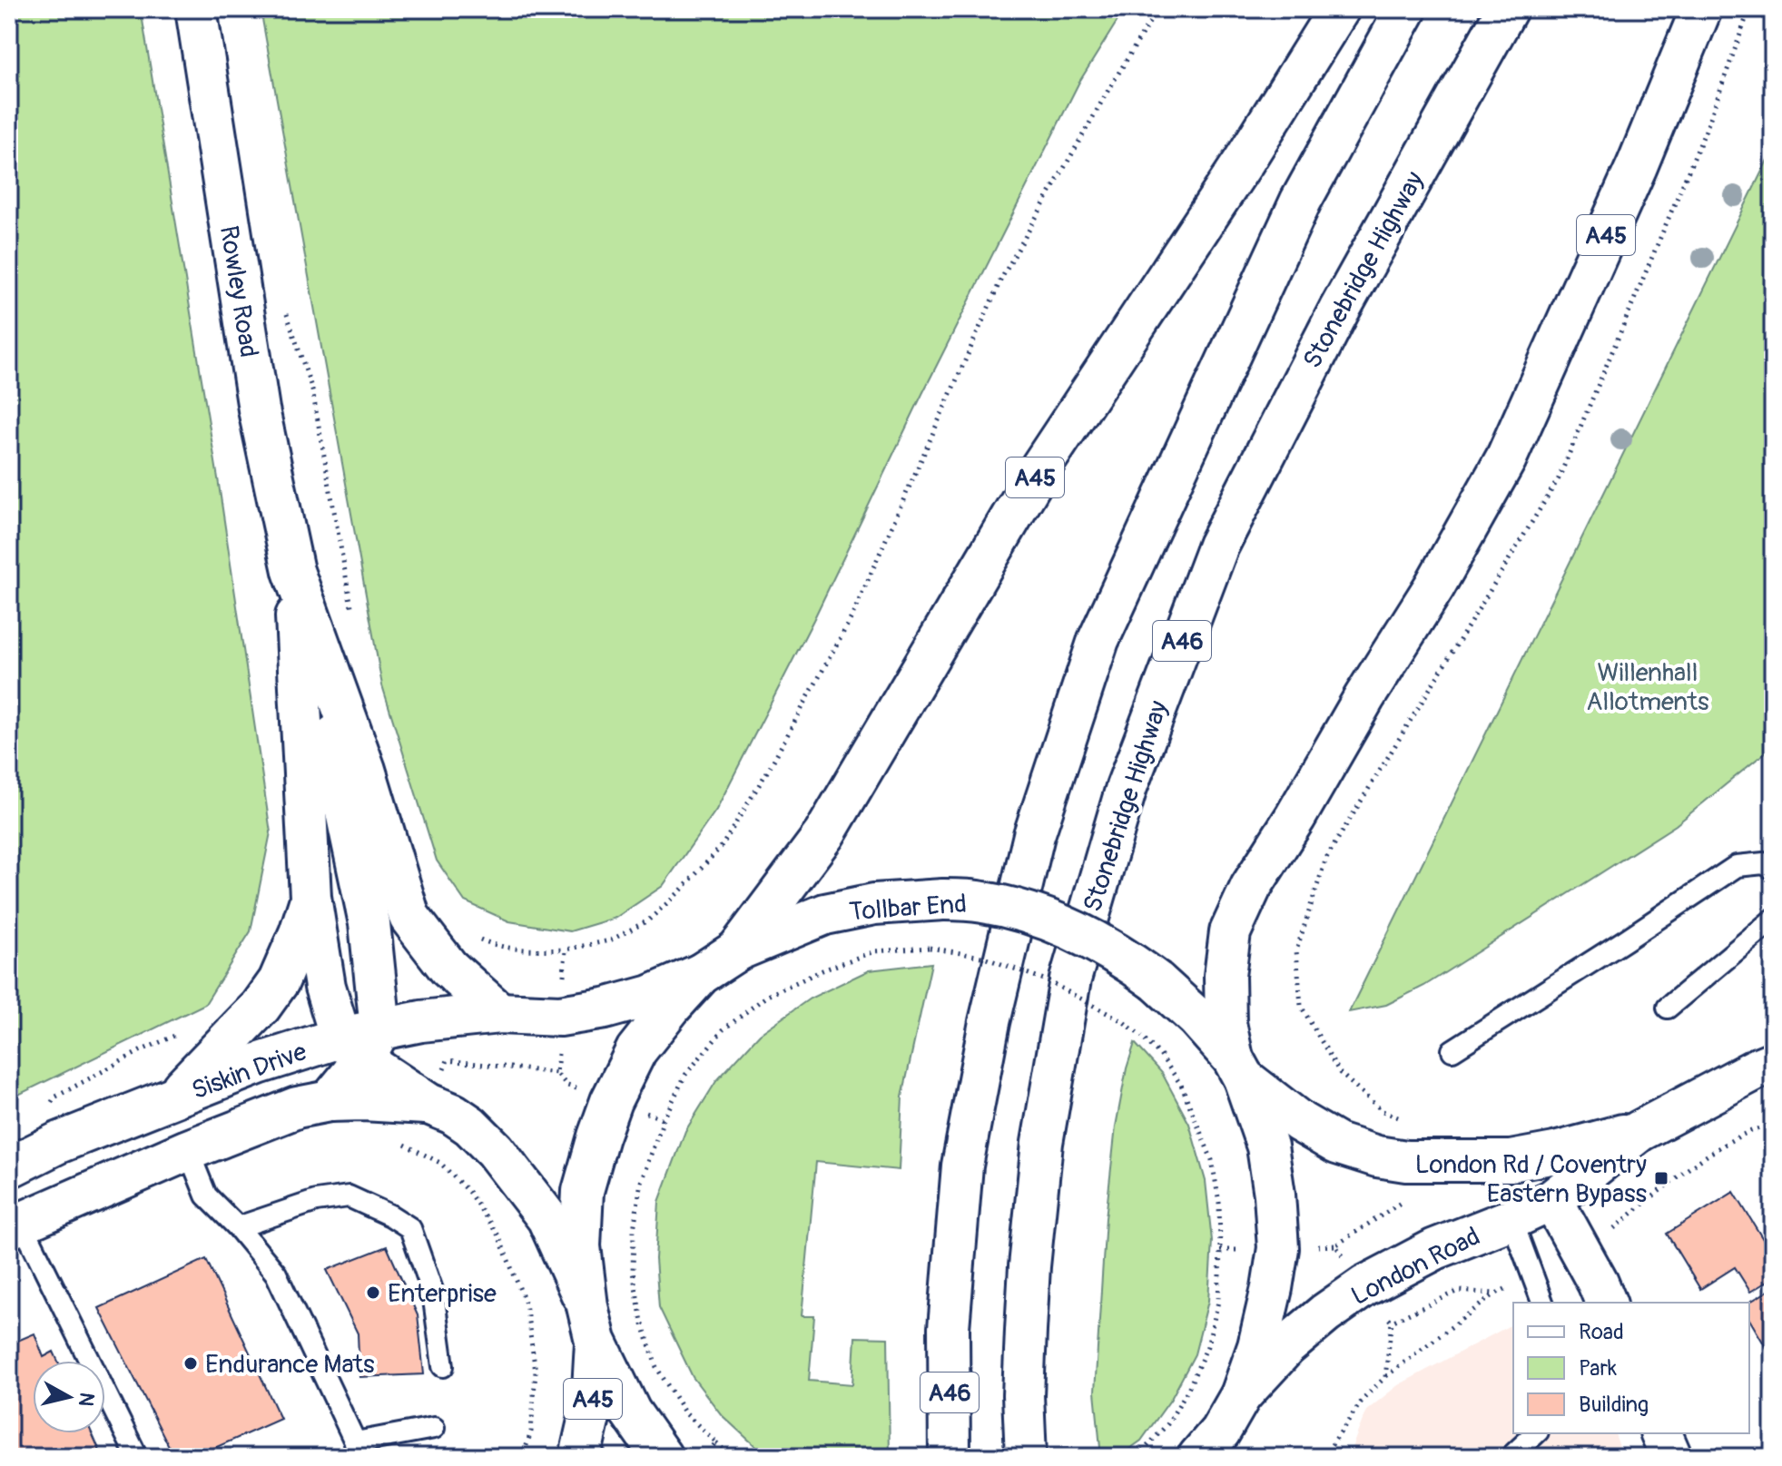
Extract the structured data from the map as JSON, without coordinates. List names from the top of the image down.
{
  "streets": {
    "main road": [
      "A45",
      "Stonebridge Highway",
      "Rowley Road",
      "A46",
      "Tollbar End",
      "Siskin Drive",
      "London Road"
    ]
  },
  "crossings": [
    ["A45", "Tollbar End"],
    ["A45", "London Road"],
    ["Tollbar End", "Siskin Drive"],
    ["Tollbar End", "London Road"]
  ],
  "parks": ["Willenhall Allotments"],
  "places": {
    "transit": ["London Rd / Coventry Eastern Bypass"],
    "other": ["Enterprise", "Endurance Mats"]
  },
  "legend": ["Road", "Park", "Building"],
  "north": "right"
}
